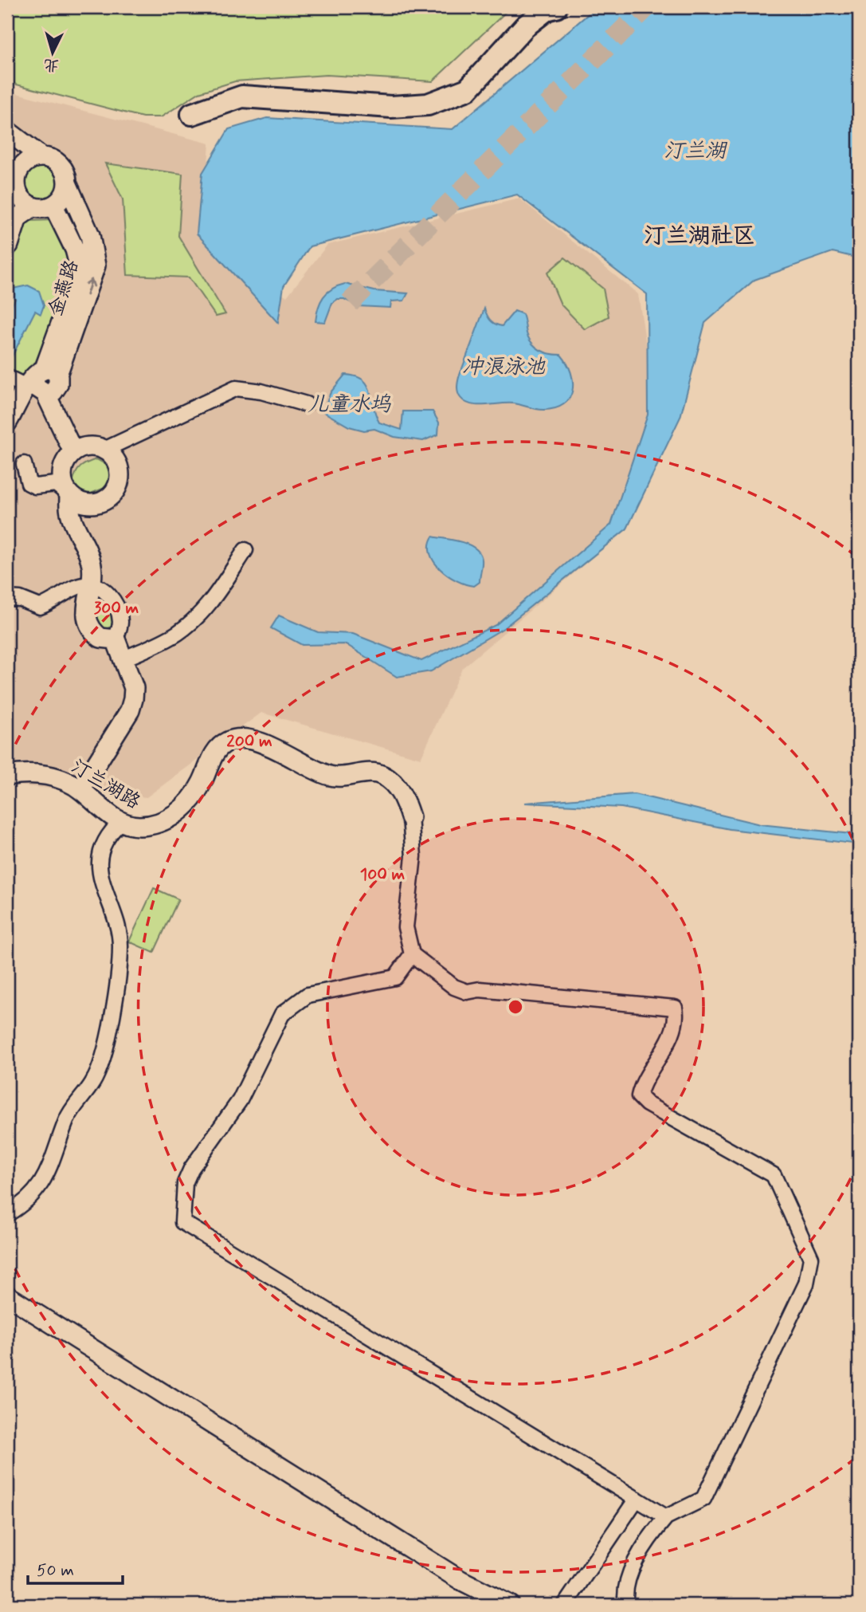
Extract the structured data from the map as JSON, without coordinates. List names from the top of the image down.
{
  "streets": {
    "street": ["金燕路", "汀兰湖路"]
  },
  "districts": ["汀兰湖社区"],
  "water": ["汀兰湖", "冲浪泳池", "儿童水坞"],
  "scale_bar": "50 m",
  "north": "bottom",
  "rings": ["300 m", "200 m", "100 m"]
}
